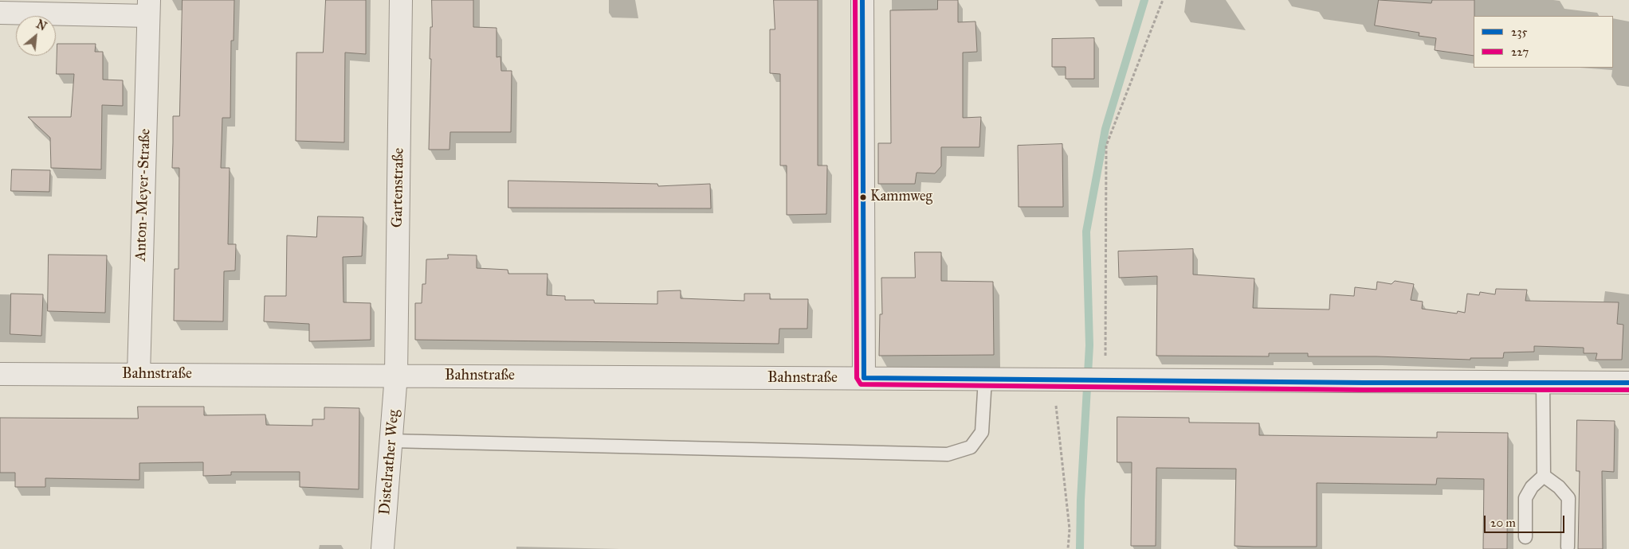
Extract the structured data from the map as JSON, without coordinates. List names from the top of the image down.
{
  "streets": {
    "street": [
      "Gartenstraße",
      "Anton-Meyer-Straße",
      "Bahnstraße",
      "Distelrather Weg"
    ]
  },
  "crossings": [
    ["Gartenstraße", "Bahnstraße"],
    ["Gartenstraße", "Distelrather Weg"],
    ["Anton-Meyer-Straße", "Bahnstraße"],
    ["Bahnstraße", "Distelrather Weg"]
  ],
  "places": ["Kammweg"],
  "lines": ["transit line 235", "transit line 227"],
  "legend": ["235", "227"],
  "scale_bar": "20 m",
  "north": "top right"
}
